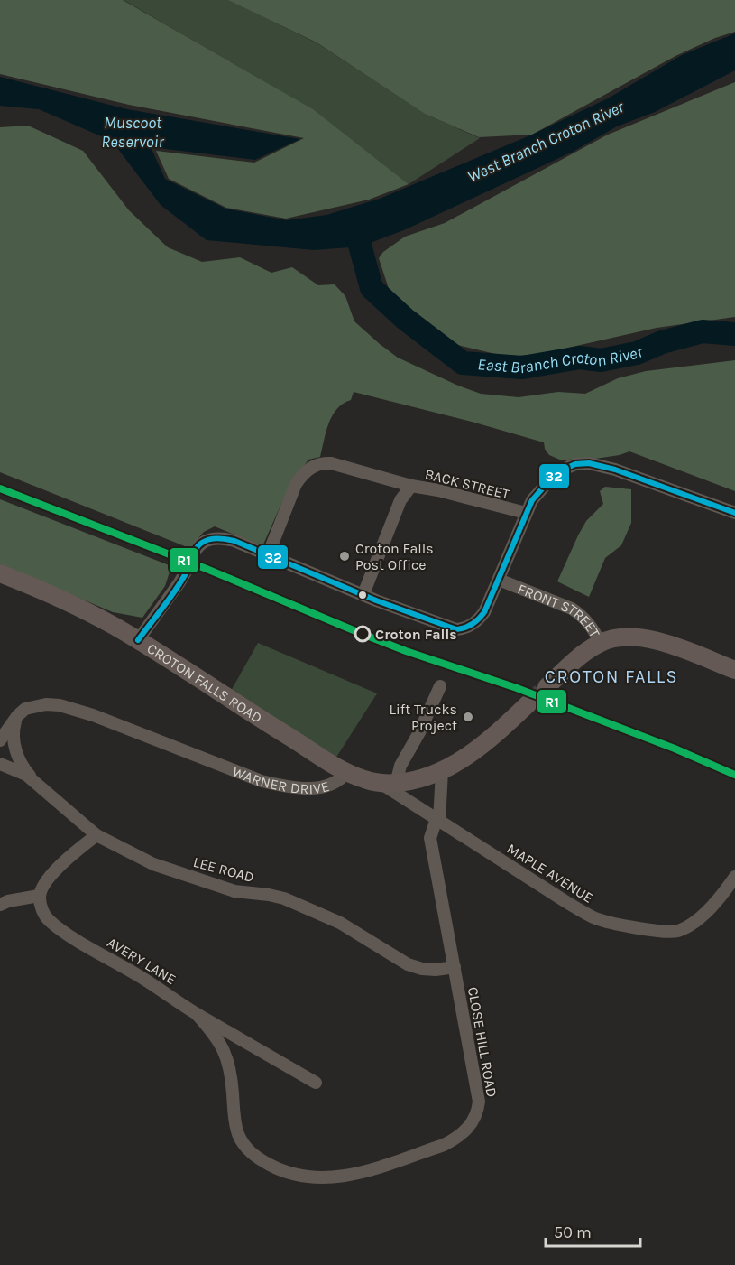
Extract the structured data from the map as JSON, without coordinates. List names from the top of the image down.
{
  "streets": {
    "main road": ["FRONT STREET", "CROTON FALLS ROAD", "WARNER DRIVE"],
    "street": [
      "BACK STREET",
      "LEE ROAD",
      "MAPLE AVENUE",
      "AVERY LANE",
      "CLOSE HILL ROAD"
    ]
  },
  "crossings": [
    ["BACK STREET", "FRONT STREET"],
    ["CROTON FALLS ROAD", "WARNER DRIVE"],
    ["WARNER DRIVE", "MAPLE AVENUE"],
    ["LEE ROAD", "CLOSE HILL ROAD"],
    ["MAPLE AVENUE", "CLOSE HILL ROAD"],
    ["AVERY LANE", "CLOSE HILL ROAD"]
  ],
  "districts": ["CROTON FALLS"],
  "water": ["Muscoot Reservoir", "West Branch Croton River", "East Branch Croton River"],
  "places": ["Croton Falls Post Office", "Croton Falls", "Lift Trucks Project"],
  "lines": ["transit line 32", "transit line R1"],
  "scale_bar": "50 m"
}
